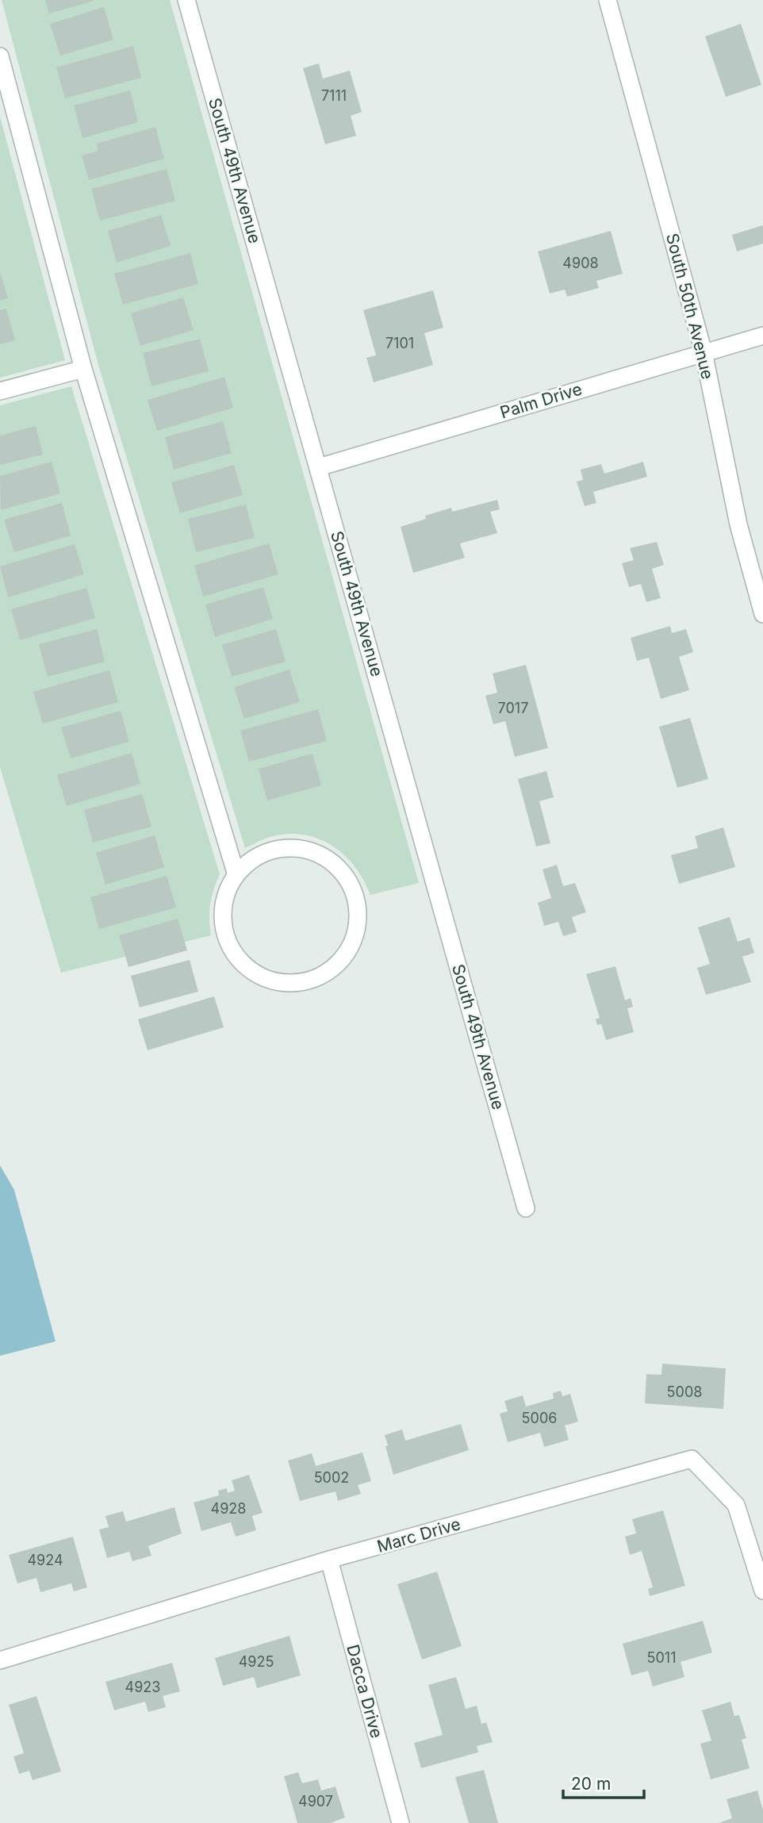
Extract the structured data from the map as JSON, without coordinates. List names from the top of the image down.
{
  "streets": {
    "street": [
      "South 49th Avenue",
      "South 50th Avenue",
      "Palm Drive",
      "Marc Drive",
      "Dacca Drive"
    ]
  },
  "crossings": [
    ["South 49th Avenue", "Palm Drive"],
    ["South 50th Avenue", "Palm Drive"],
    ["Marc Drive", "Dacca Drive"]
  ],
  "house_numbers": [
    "7111",
    "4908",
    "7101",
    "7017",
    "5008",
    "5006",
    "5002",
    "4928",
    "4924",
    "5011",
    "4925",
    "4923",
    "4907"
  ],
  "scale_bar": "20 m"
}
